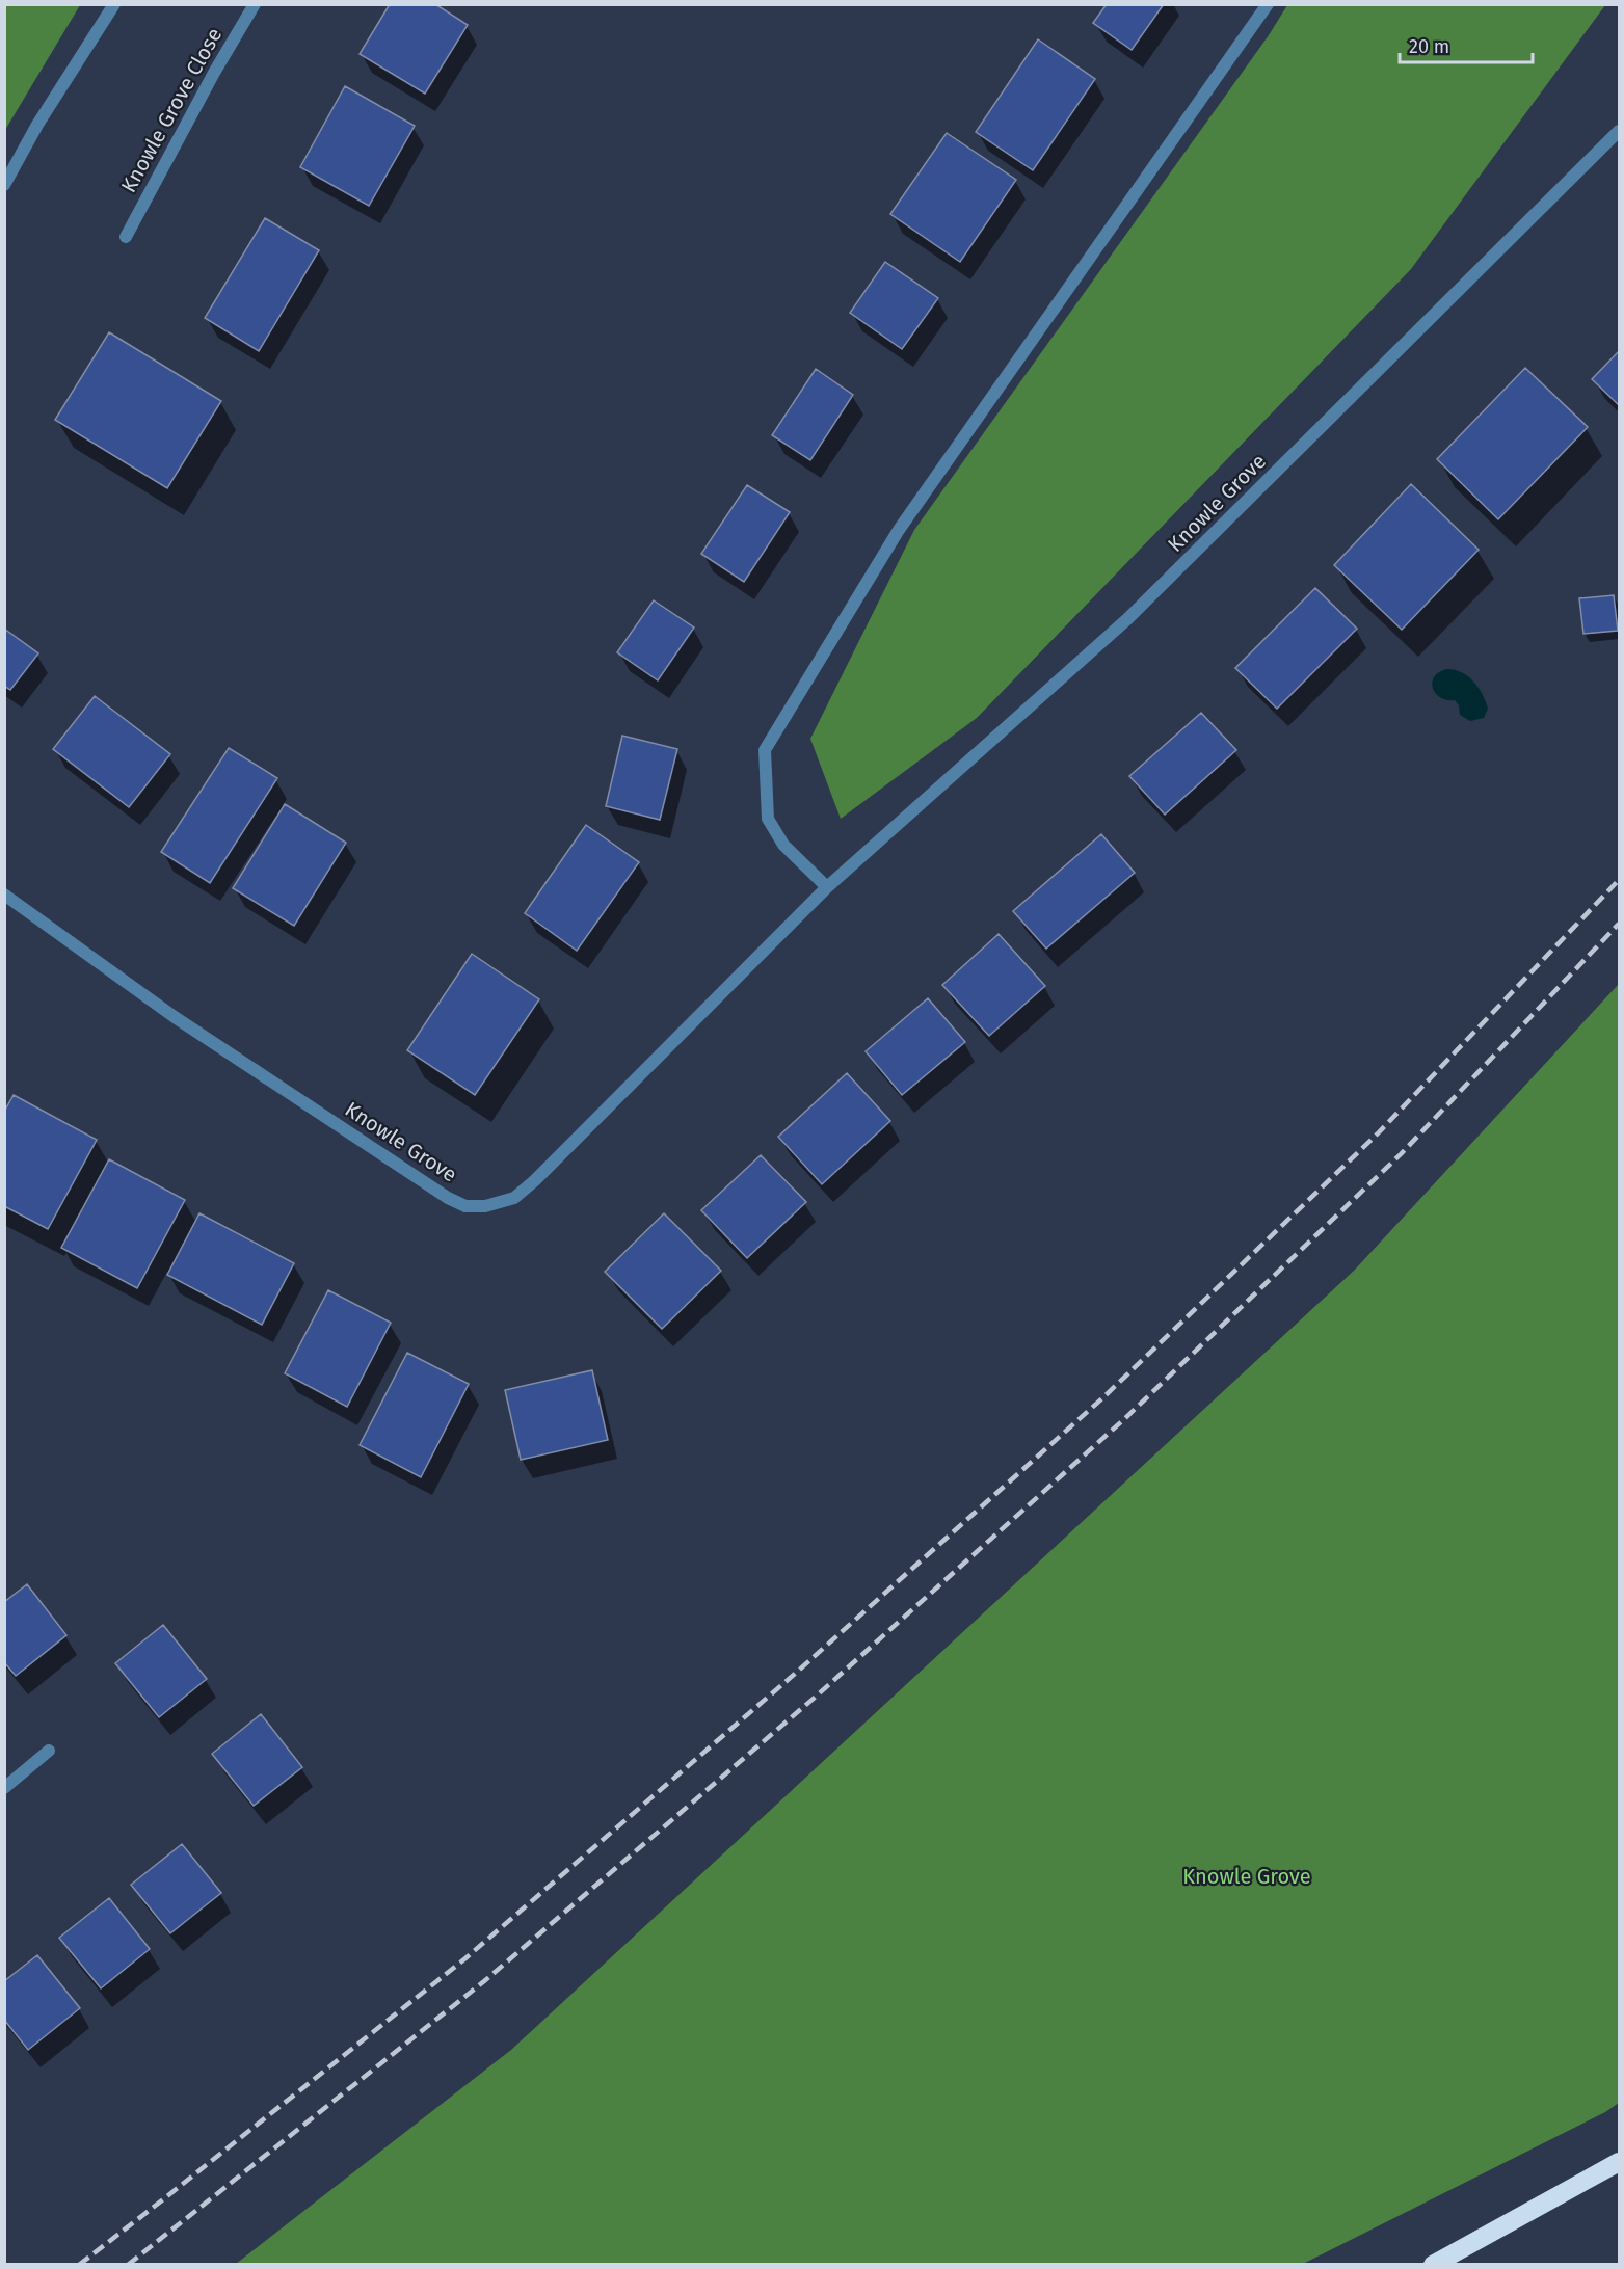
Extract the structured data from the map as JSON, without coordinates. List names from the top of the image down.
{
  "streets": {
    "street": ["Knowle Grove Close", "Knowle Grove"]
  },
  "parks": ["Knowle Grove"],
  "scale_bar": "20 m"
}
